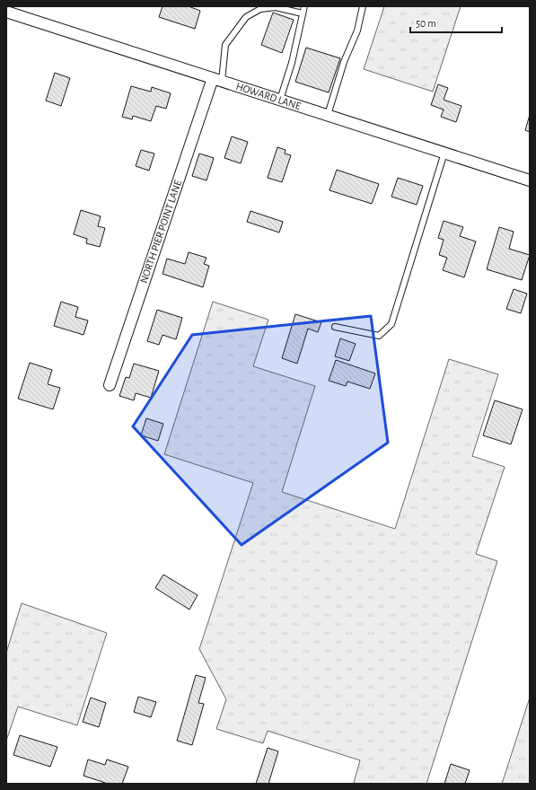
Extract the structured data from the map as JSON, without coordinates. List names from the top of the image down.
{
  "streets": {
    "street": ["HOWARD LANE", "NORTH PIER POINT LANE"]
  },
  "crossings": [
    ["HOWARD LANE", "NORTH PIER POINT LANE"]
  ],
  "scale_bar": "50 m"
}
